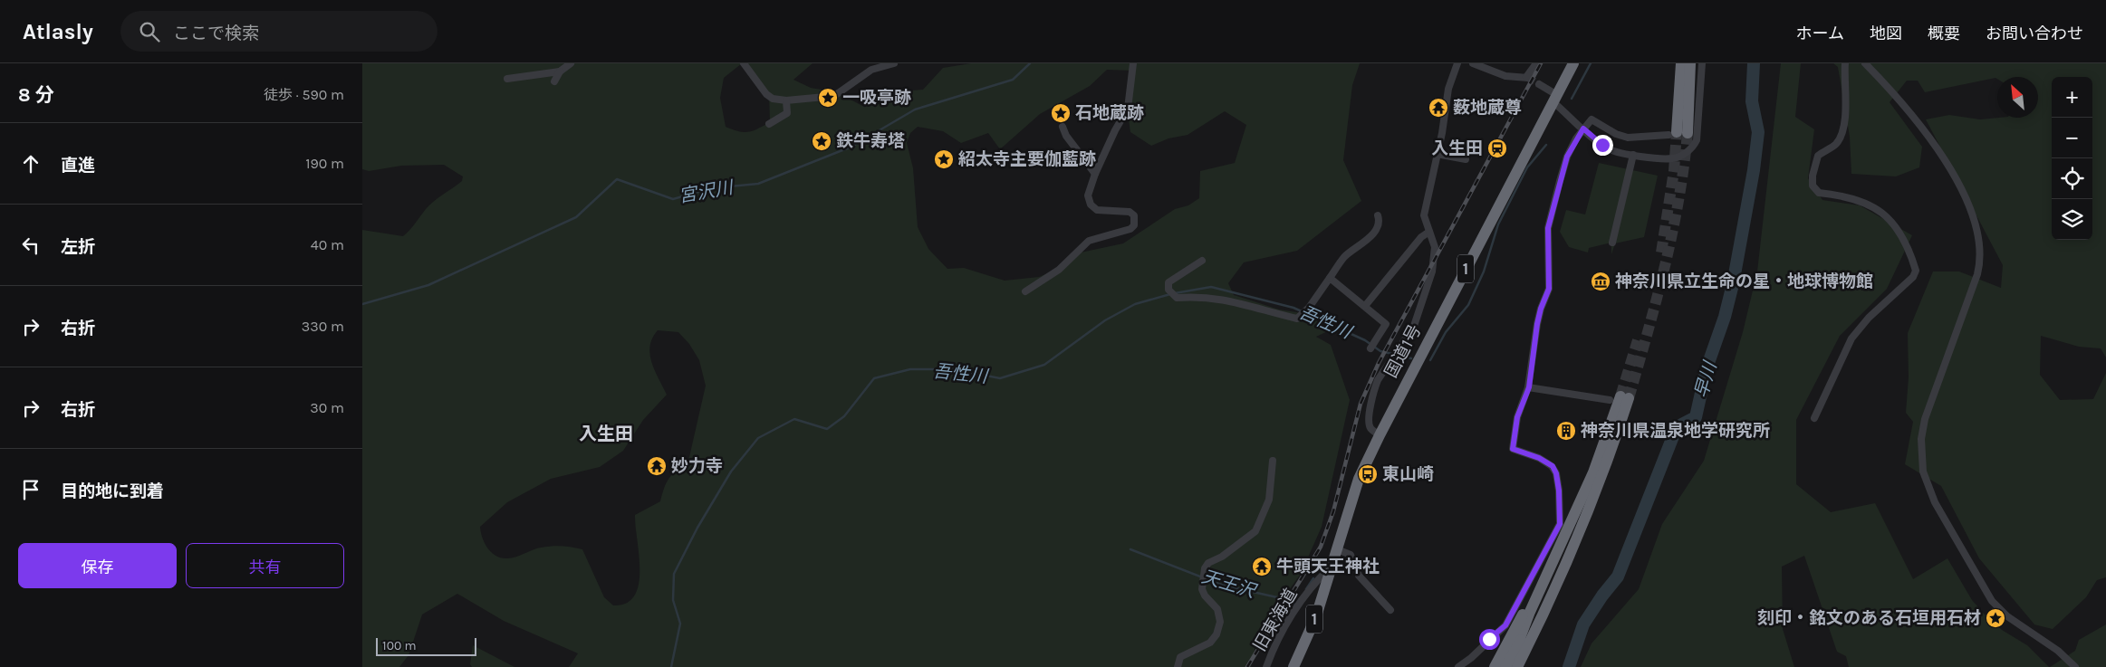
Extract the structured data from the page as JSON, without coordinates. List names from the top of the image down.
{
  "streets": {
    "highway": ["1", "国道1号"],
    "street": ["旧東海道"]
  },
  "crossings": [
    ["国道1号", "旧東海道"]
  ],
  "districts": ["入生田"],
  "water": [
    "宮沢川",
    "吾性川",
    "早川",
    "天王沢"
  ],
  "places": {
    "place": [
      "一吸亭跡",
      "石地蔵跡",
      "鉄牛寿塔",
      "紹太寺主要伽藍跡",
      "刻印・銘文のある石垣用石材"
    ],
    "temple": ["薮地蔵尊", "妙力寺", "牛頭天王神社"],
    "station": ["入生田"],
    "museum": ["神奈川県立生命の星・地球博物館"],
    "building": ["神奈川県温泉地学研究所"],
    "bus stop": ["東山崎"]
  },
  "scale_bar": "100 m",
  "north": "top left",
  "page": {
    "header": "Atlasly",
    "search": "ここで検索",
    "nav": [
      "ホーム",
      "地図",
      "概要",
      "お問い合わせ"
    ],
    "heading": ["8 分", "徒歩 · 590 m"],
    "map_buttons": ["+", "−"],
    "list": [
      ["直進", "190 m"],
      ["左折", "40 m"],
      ["右折", "330 m"],
      ["右折", "30 m"],
      "目的地に到着"
    ],
    "buttons": ["保存", "共有"],
    "scale": "100 m"
  }
}
